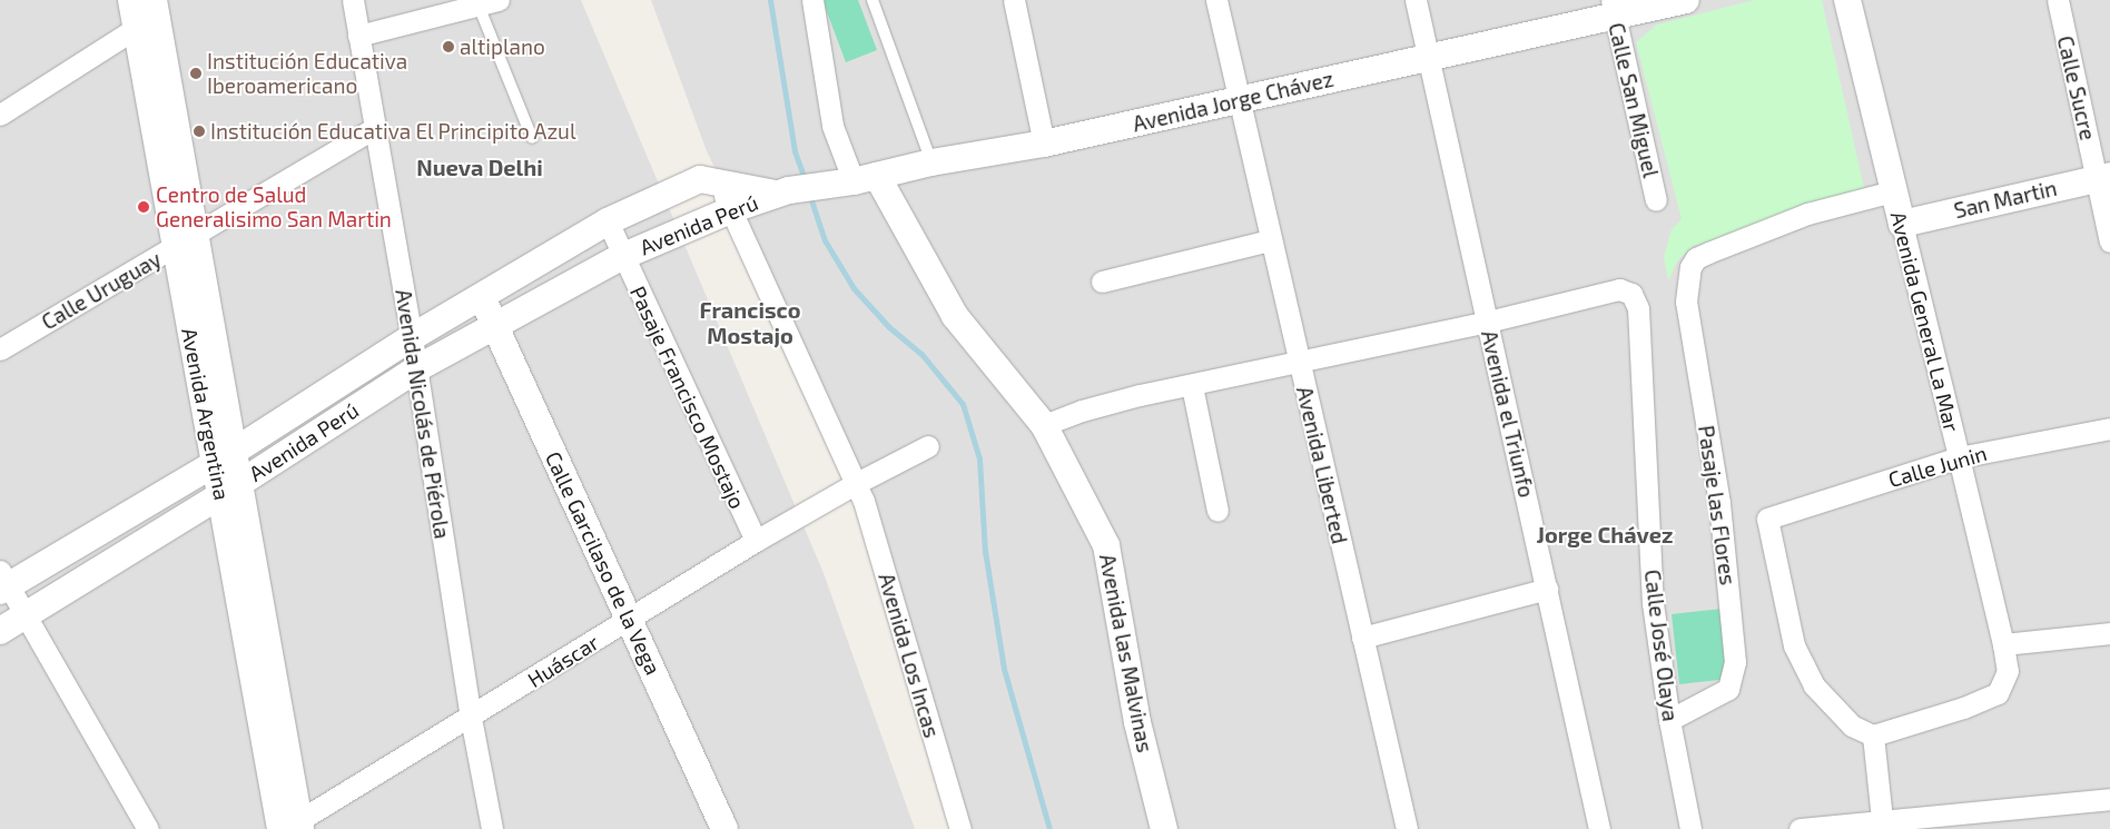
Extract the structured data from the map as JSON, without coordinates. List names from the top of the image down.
{
  "streets": {
    "street": [
      "Calle Sucre",
      "Calle San Miguel",
      "Avenida Jorge Chávez",
      "San Martin",
      "Avenida Perú",
      "Calle Uruguay",
      "Avenida General La Mar",
      "Pasaje Francisco Mostajo",
      "Avenida Argentina",
      "Avenida Nicolás de Piérola",
      "Avenida el Triunfo",
      "Avenida Liberted",
      "Calle Junin",
      "Pasaje las Flores",
      "Calle Garcilaso de la Vega",
      "Calle José Olaya",
      "Avenida las Malvinas",
      "Avenida Los Incas",
      "Huáscar"
    ]
  },
  "crossings": [
    ["Calle Sucre", "San Martin"],
    ["Calle San Miguel", "Avenida Jorge Chávez"],
    ["Avenida Jorge Chávez", "Avenida Perú"],
    ["Avenida Jorge Chávez", "Avenida el Triunfo"],
    ["Avenida Jorge Chávez", "Avenida Liberted"],
    ["Avenida Jorge Chávez", "Avenida las Malvinas"],
    ["San Martin", "Avenida General La Mar"],
    ["Avenida Perú", "Pasaje Francisco Mostajo"],
    ["Avenida Perú", "Avenida Argentina"],
    ["Avenida Perú", "Avenida Nicolás de Piérola"],
    ["Avenida Perú", "Calle Garcilaso de la Vega"],
    ["Avenida Perú", "Avenida Los Incas"],
    ["Calle Uruguay", "Avenida Argentina"],
    ["Calle Uruguay", "Avenida Nicolás de Piérola"],
    ["Avenida General La Mar", "Calle Junin"],
    ["Avenida General La Mar", "Pasaje las Flores"],
    ["Pasaje Francisco Mostajo", "Huáscar"],
    ["Avenida Argentina", "Huáscar"],
    ["Avenida Nicolás de Piérola", "Huáscar"],
    ["Avenida el Triunfo", "Calle José Olaya"],
    ["Pasaje las Flores", "Calle José Olaya"],
    ["Calle Garcilaso de la Vega", "Huáscar"],
    ["Avenida Los Incas", "Huáscar"]
  ],
  "districts": ["Nueva Delhi", "Francisco Mostajo", "Jorge Chávez"],
  "places": [
    "altiplano",
    "Institución Educativa Iberoamericano",
    "Institución Educativa El Principito Azul",
    "Centro de Salud Generalisimo San Martin"
  ]
}
